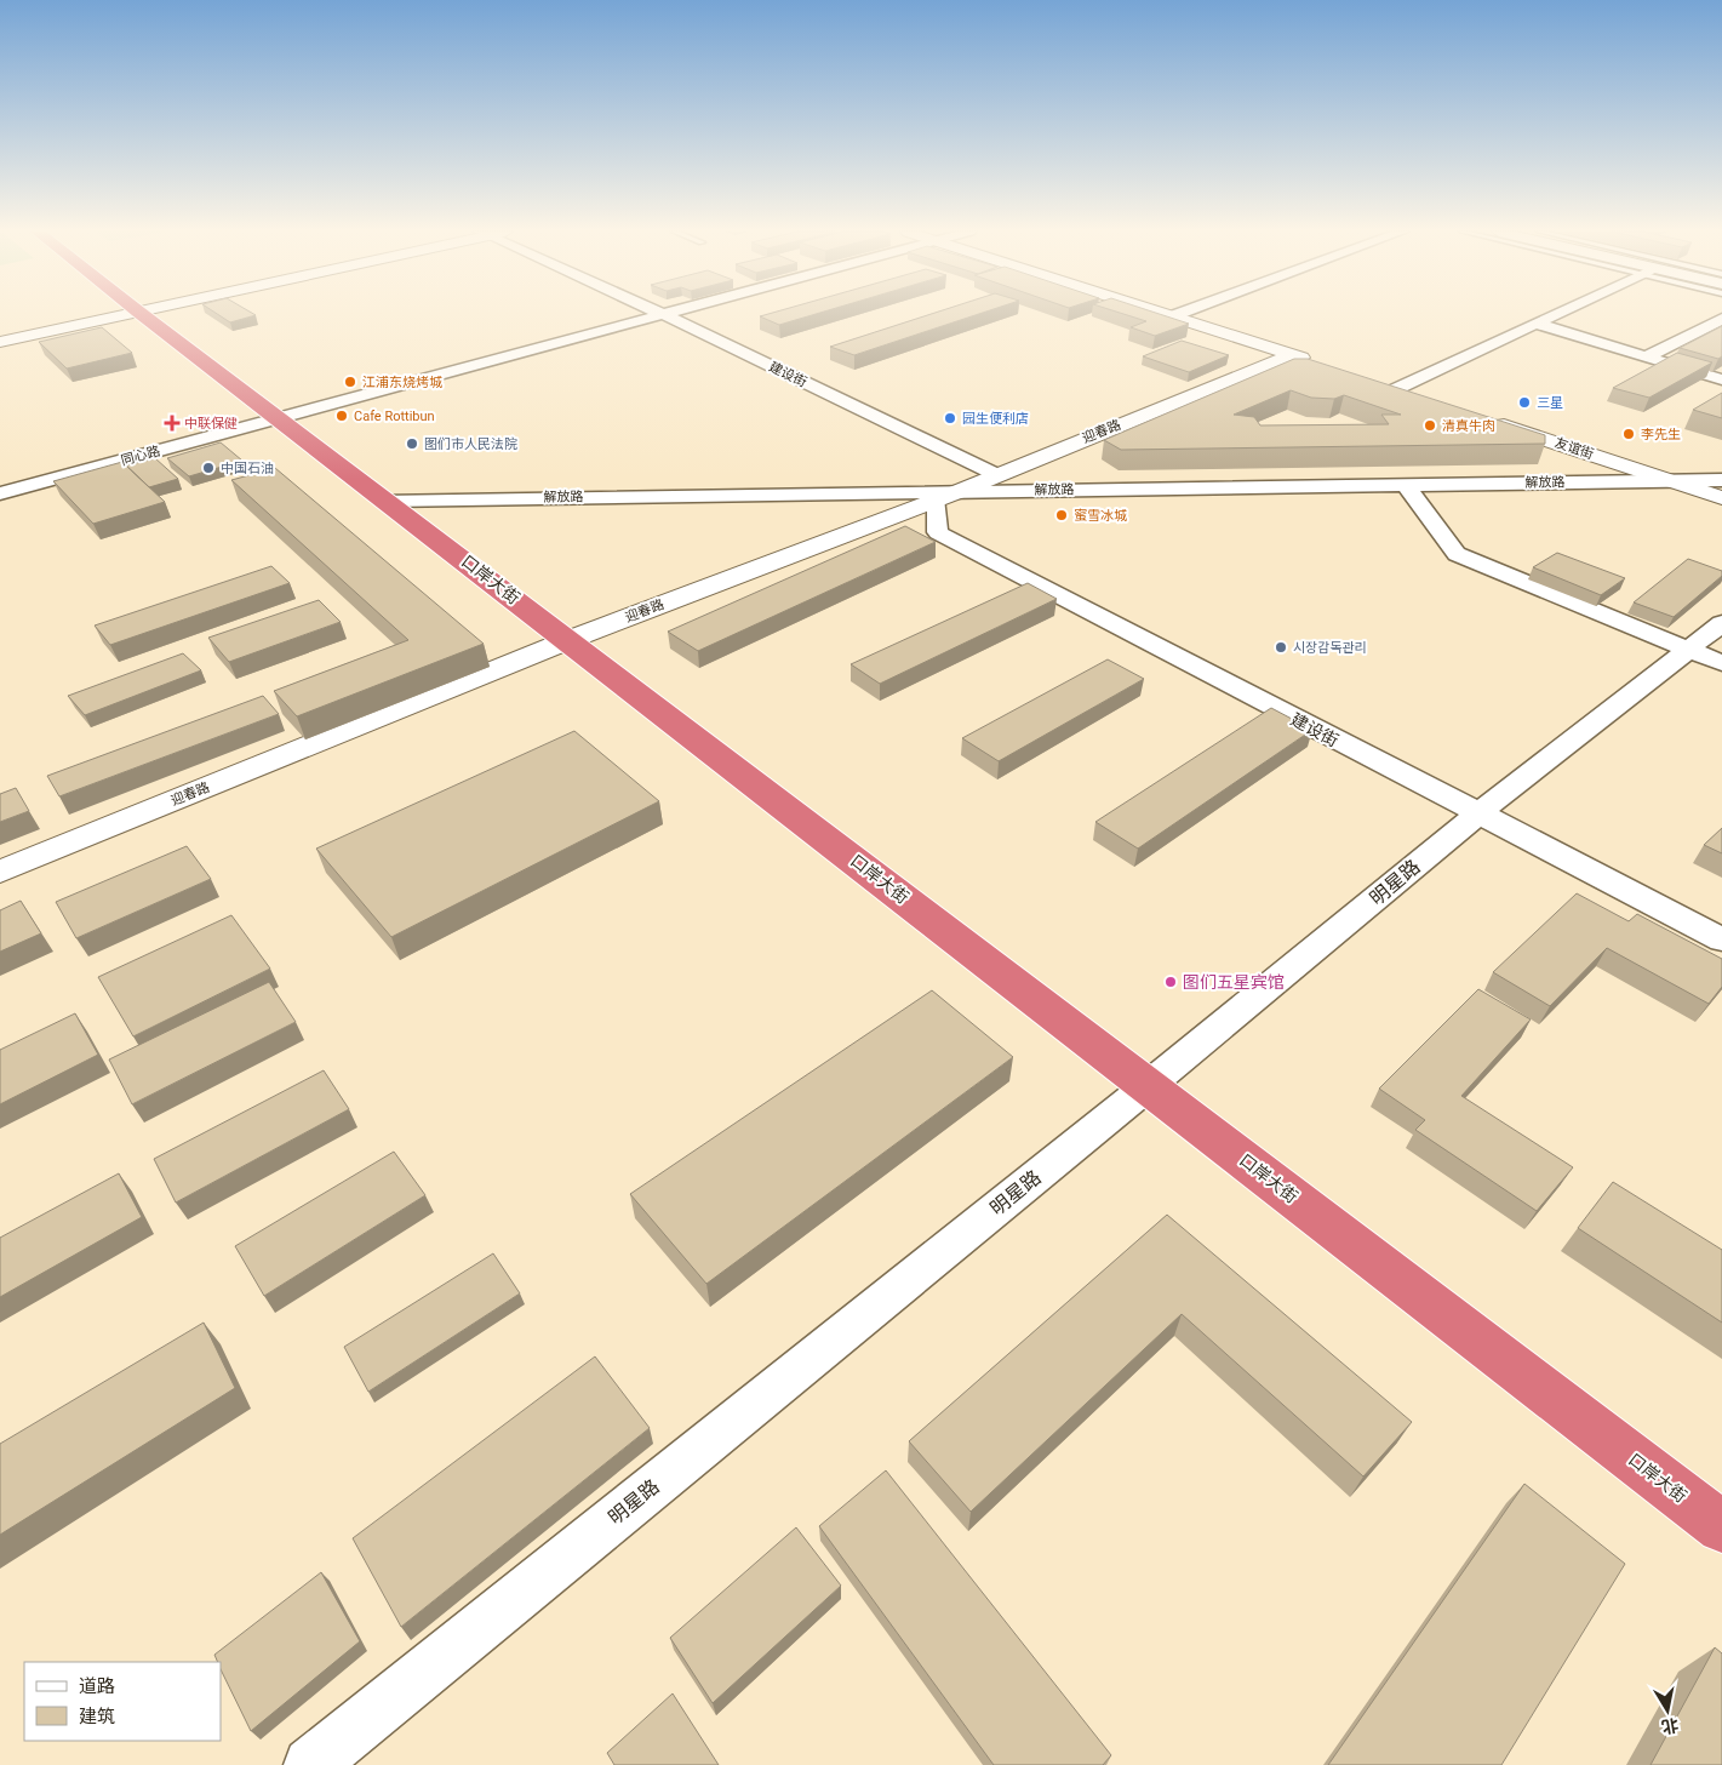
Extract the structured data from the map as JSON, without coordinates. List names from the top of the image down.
{
  "streets": {
    "highway": ["口岸大街"],
    "street": [
      "建设街",
      "迎春路",
      "友谊街",
      "同心路",
      "解放路",
      "明星路"
    ]
  },
  "crossings": [
    ["建设街", "迎春路"],
    ["建设街", "同心路"],
    ["建设街", "明星路"],
    ["迎春路", "解放路"],
    ["迎春路", "口岸大街"],
    ["友谊街", "解放路"],
    ["同心路", "口岸大街"],
    ["解放路", "口岸大街"],
    ["口岸大街", "明星路"]
  ],
  "places": {
    "other": [
      "江浦东烧烤城",
      "三星",
      "Cafe Rottibun",
      "园生便利店",
      "清真牛肉",
      "李先生",
      "图们市人民法院",
      "中国石油",
      "蜜雪冰城",
      "시장감독관리",
      "图们五星宾馆"
    ],
    "health": ["中联保健"]
  },
  "legend": ["道路", "建筑"],
  "north": "bottom"
}
